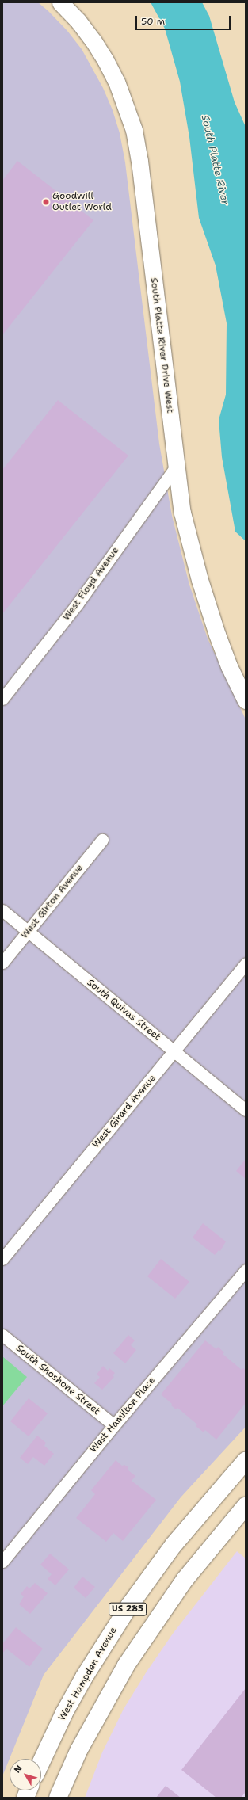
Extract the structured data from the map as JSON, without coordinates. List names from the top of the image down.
{
  "streets": {
    "highway": ["US 285", "West Hampden Avenue"],
    "street": [
      "South Platte River Drive West",
      "West Floyd Avenue",
      "West Girton Avenue",
      "South Quivas Street",
      "West Girard Avenue",
      "South Shoshone Street",
      "West Hamilton Place"
    ]
  },
  "crossings": [
    ["South Platte River Drive West", "West Floyd Avenue"],
    ["West Girton Avenue", "South Quivas Street"],
    ["South Quivas Street", "West Girard Avenue"],
    ["South Shoshone Street", "West Hamilton Place"]
  ],
  "water": ["South Platte River"],
  "places": ["Goodwill Outlet World"],
  "scale_bar": "50 m",
  "north": "top left"
}
